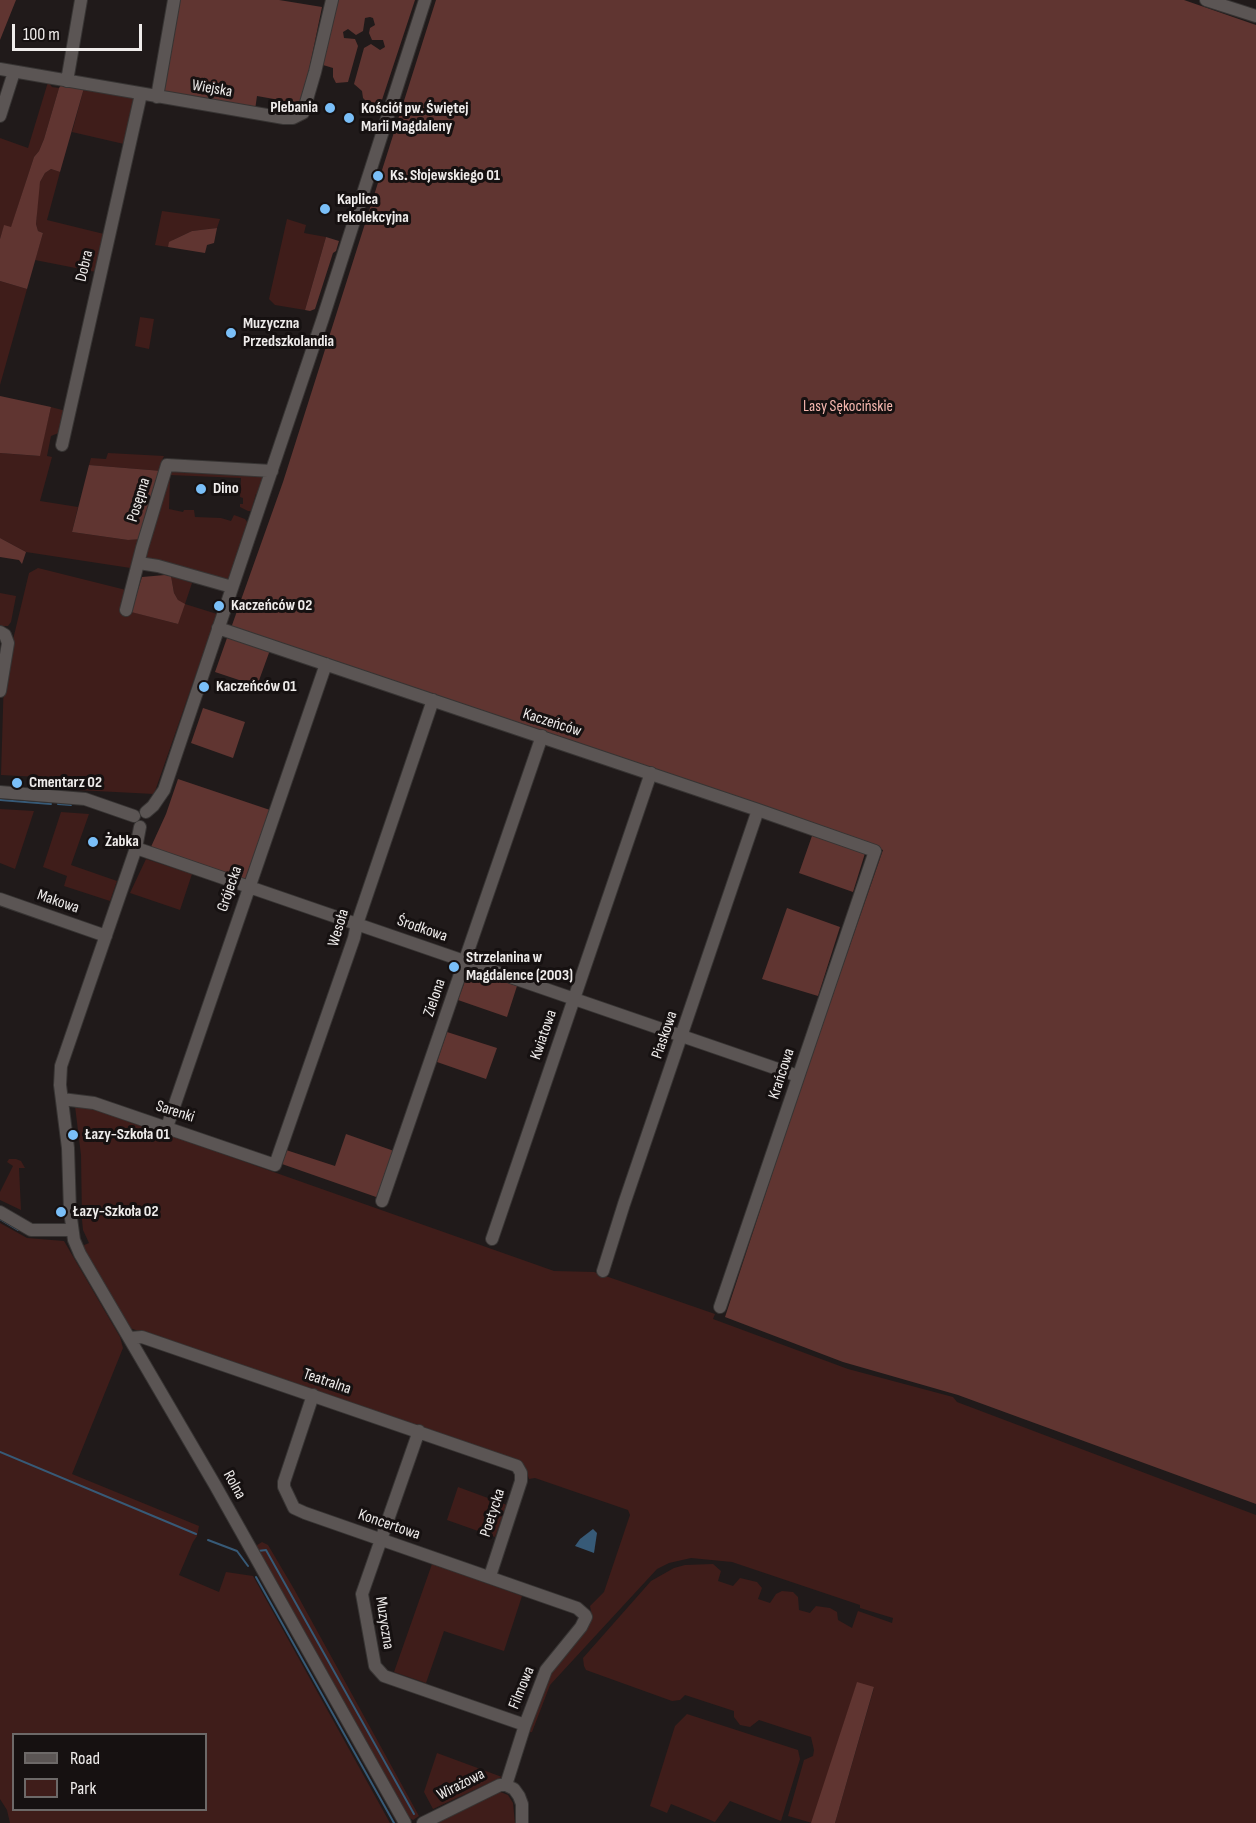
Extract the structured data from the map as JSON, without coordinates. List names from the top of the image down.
{
  "streets": {
    "street": [
      "Wiejska",
      "Dobra",
      "Posępna",
      "Kaczeńców",
      "Grójecka",
      "Makowa",
      "Wesoła",
      "Środkowa",
      "Zielona",
      "Kwiatowa",
      "Piaskowa",
      "Krańcowa",
      "Sarenki",
      "Teatralna",
      "Rolna",
      "Poetycka",
      "Koncertowa",
      "Muzyczna",
      "Filmowa",
      "Wirażowa"
    ]
  },
  "crossings": [
    ["Wiejska", "Dobra"],
    ["Kaczeńców", "Grójecka"],
    ["Kaczeńców", "Wesoła"],
    ["Kaczeńców", "Zielona"],
    ["Kaczeńców", "Kwiatowa"],
    ["Kaczeńców", "Piaskowa"],
    ["Kaczeńców", "Krańcowa"],
    ["Grójecka", "Środkowa"],
    ["Grójecka", "Sarenki"],
    ["Makowa", "Rolna"],
    ["Wesoła", "Środkowa"],
    ["Wesoła", "Sarenki"],
    ["Środkowa", "Zielona"],
    ["Środkowa", "Kwiatowa"],
    ["Środkowa", "Piaskowa"],
    ["Środkowa", "Krańcowa"],
    ["Środkowa", "Rolna"],
    ["Sarenki", "Rolna"],
    ["Teatralna", "Rolna"],
    ["Teatralna", "Poetycka"],
    ["Teatralna", "Koncertowa"],
    ["Teatralna", "Muzyczna"],
    ["Poetycka", "Koncertowa"],
    ["Koncertowa", "Muzyczna"],
    ["Koncertowa", "Filmowa"],
    ["Muzyczna", "Filmowa"],
    ["Filmowa", "Wirażowa"]
  ],
  "parks": ["Lasy Sękocińskie"],
  "places": [
    "Plebania",
    "Kościół pw. Świętej Marii Magdaleny",
    "Ks. Słojewskiego 01",
    "Kaplica rekolekcyjna",
    "Muzyczna Przedszkolandia",
    "Dino",
    "Kaczeńców 02",
    "Kaczeńców 01",
    "Cmentarz 02",
    "Żabka",
    "Strzelanina w Magdalence (2003)",
    "Łazy-Szkoła 01",
    "Łazy-Szkoła 02"
  ],
  "legend": ["Road", "Park"],
  "scale_bar": "100 m"
}
